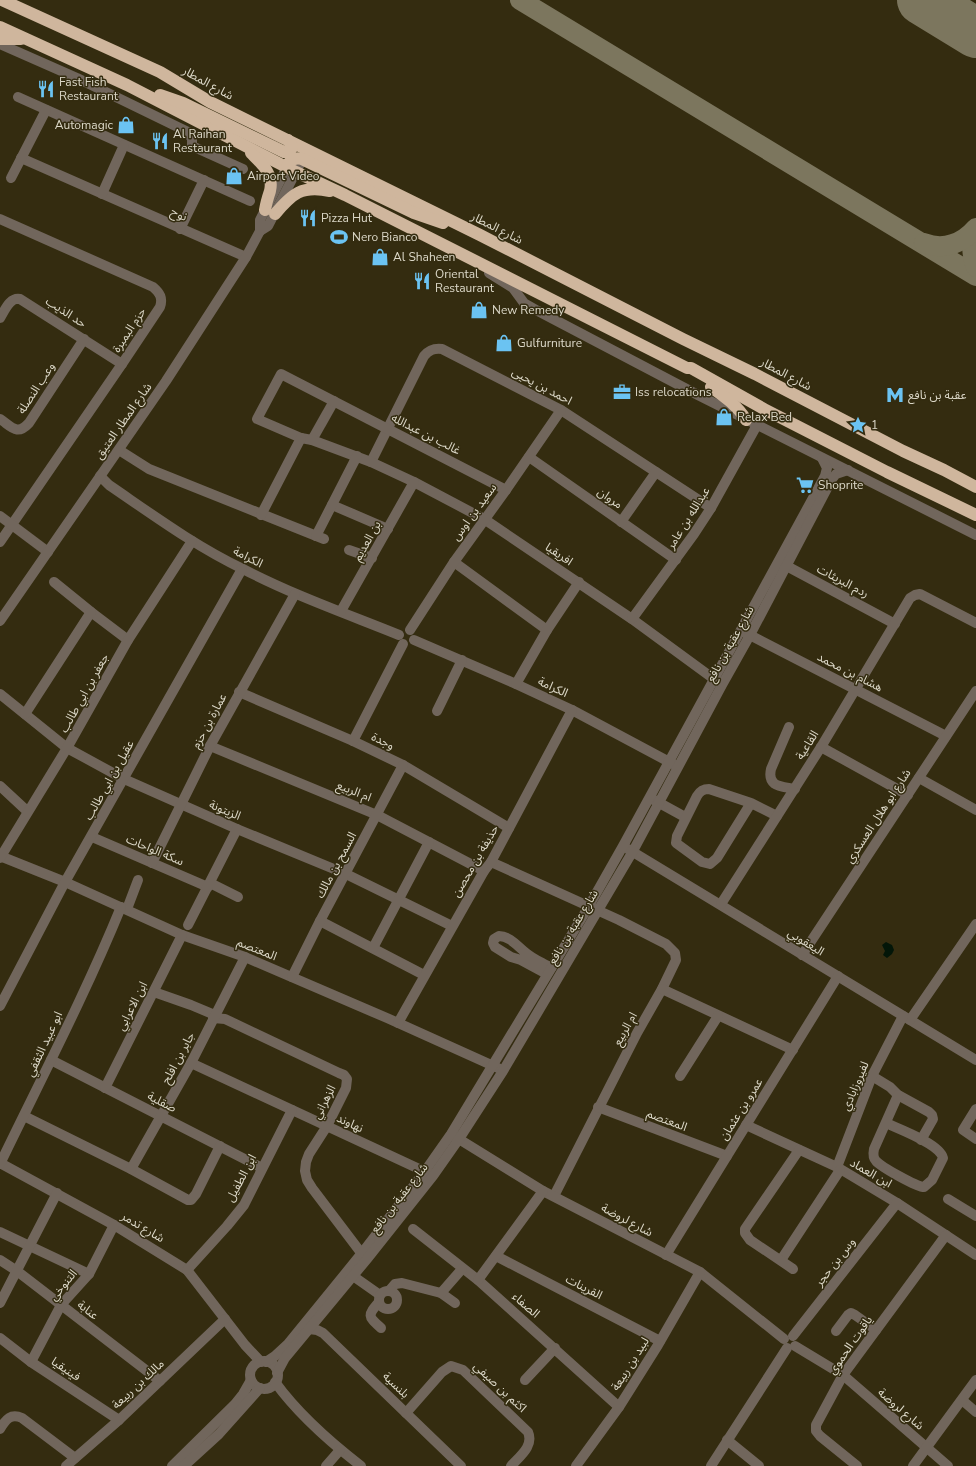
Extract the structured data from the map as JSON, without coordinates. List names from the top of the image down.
{
  "streets": {
    "highway": ["شارع المطار"],
    "street": [
      "نوح",
      "حد الذيب",
      "حزم البمبرة",
      "احمد بن يحيى",
      "وعب النصلة",
      "شارع المطار العتيق",
      "غالب بن عبدالله",
      "مروان",
      "سعيد بن اوس",
      "عبدالله بن عامر",
      "بن العديم",
      "افريقيا",
      "الكرامة",
      "ردم البريثات",
      "شارع عقبة بن نافع",
      "هشام بن محمد",
      "جعفر بن ابي طالب",
      "عمارة بن حزم",
      "وجدة",
      "القاعية",
      "عقيل بن ابي طالب",
      "ام الربيع",
      "الزيتونة",
      "شارع ابو هلال العسكري",
      "سكة الواحات",
      "حذيفة بن محصن",
      "السمح بن مالك",
      "اليعقوبي",
      "المعتصم",
      "ابن الاعرابي",
      "ابو عبيد الثقفي",
      "جابر بن افلح",
      "لفيروزابادي",
      "صقلية",
      "الزهراني",
      "عمرو بن عثمان",
      "نهاوند",
      "ابن العماد",
      "ابن الطفيل",
      "شارع لروضة",
      "شارع تدمر",
      "وس بن حجر",
      "التنوخي",
      "القرينات",
      "الصفاء",
      "عنابة",
      "ياقوت الحموي",
      "لبيد بن ربيعة",
      "فينيقيا",
      "مالك بن ربيعة",
      "بلنسية",
      "اكثم بن صيفي"
    ]
  },
  "crossings": [
    ["نوح", "شارع المطار العتيق"],
    ["حد الذيب", "حزم البمبرة"],
    ["حد الذيب", "وعب النصلة"],
    ["احمد بن يحيى", "غالب بن عبدالله"],
    ["احمد بن يحيى", "سعيد بن اوس"],
    ["احمد بن يحيى", "عبدالله بن عامر"],
    ["شارع المطار العتيق", "الكرامة"],
    ["غالب بن عبدالله", "سعيد بن اوس"],
    ["غالب بن عبدالله", "افريقيا"],
    ["مروان", "سعيد بن اوس"],
    ["مروان", "عبدالله بن عامر"],
    ["سعيد بن اوس", "افريقيا"],
    ["سعيد بن اوس", "الكرامة"],
    ["عبدالله بن عامر", "افريقيا"],
    ["بن العديم", "افريقيا"],
    ["بن العديم", "الكرامة"],
    ["افريقيا", "شارع عقبة بن نافع"],
    ["الكرامة", "شارع عقبة بن نافع"],
    ["الكرامة", "جعفر بن ابي طالب"],
    ["الكرامة", "عمارة بن حزم"],
    ["الكرامة", "عقيل بن ابي طالب"],
    ["الكرامة", "حذيفة بن محصن"],
    ["ردم البريثات", "شارع عقبة بن نافع"],
    ["ردم البريثات", "القاعية"],
    ["شارع عقبة بن نافع", "هشام بن محمد"],
    ["شارع عقبة بن نافع", "ام الربيع"],
    ["شارع عقبة بن نافع", "اليعقوبي"],
    ["شارع عقبة بن نافع", "المعتصم"],
    ["شارع عقبة بن نافع", "الزهراني"],
    ["شارع عقبة بن نافع", "نهاوند"],
    ["شارع عقبة بن نافع", "شارع لروضة"],
    ["شارع عقبة بن نافع", "شارع تدمر"],
    ["شارع عقبة بن نافع", "بلنسية"],
    ["هشام بن محمد", "القاعية"],
    ["هشام بن محمد", "شارع ابو هلال العسكري"],
    ["جعفر بن ابي طالب", "الزيتونة"],
    ["جعفر بن ابي طالب", "المعتصم"],
    ["عمارة بن حزم", "وجدة"],
    ["عمارة بن حزم", "ام الربيع"],
    ["عمارة بن حزم", "الزيتونة"],
    ["عمارة بن حزم", "سكة الواحات"],
    ["وجدة", "حذيفة بن محصن"],
    ["وجدة", "السمح بن مالك"],
    ["القاعية", "اليعقوبي"],
    ["عقيل بن ابي طالب", "الزيتونة"],
    ["عقيل بن ابي طالب", "سكة الواحات"],
    ["عقيل بن ابي طالب", "المعتصم"],
    ["ام الربيع", "حذيفة بن محصن"],
    ["ام الربيع", "السمح بن مالك"],
    ["ام الربيع", "المعتصم"],
    ["ام الربيع", "شارع لروضة"],
    ["الزيتونة", "حذيفة بن محصن"],
    ["الزيتونة", "السمح بن مالك"],
    ["شارع ابو هلال العسكري", "اليعقوبي"],
    ["حذيفة بن محصن", "المعتصم"],
    ["السمح بن مالك", "المعتصم"],
    ["اليعقوبي", "لفيروزابادي"],
    ["اليعقوبي", "عمرو بن عثمان"],
    ["المعتصم", "ابن الاعرابي"],
    ["المعتصم", "ابو عبيد الثقفي"],
    ["المعتصم", "جابر بن افلح"],
    ["المعتصم", "عمرو بن عثمان"],
    ["ابن الاعرابي", "صقلية"],
    ["ابو عبيد الثقفي", "صقلية"],
    ["ابو عبيد الثقفي", "شارع تدمر"],
    ["جابر بن افلح", "صقلية"],
    ["جابر بن افلح", "الزهراني"],
    ["جابر بن افلح", "نهاوند"],
    ["لفيروزابادي", "ابن العماد"],
    ["صقلية", "ابن الطفيل"],
    ["الزهراني", "نهاوند"],
    ["عمرو بن عثمان", "ابن العماد"],
    ["عمرو بن عثمان", "شارع لروضة"],
    ["نهاوند", "ابن الطفيل"],
    ["ابن العماد", "وس بن حجر"],
    ["ابن العماد", "ياقوت الحموي"],
    ["ابن الطفيل", "شارع تدمر"],
    ["شارع لروضة", "وس بن حجر"],
    ["شارع لروضة", "ياقوت الحموي"],
    ["شارع لروضة", "لبيد بن ربيعة"],
    ["شارع تدمر", "التنوخي"],
    ["شارع تدمر", "مالك بن ربيعة"],
    ["التنوخي", "عنابة"],
    ["التنوخي", "فينيقيا"],
    ["القرينات", "لبيد بن ربيعة"],
    ["الصفاء", "لبيد بن ربيعة"],
    ["عنابة", "مالك بن ربيعة"],
    ["فينيقيا", "مالك بن ربيعة"],
    ["بلنسية", "اكثم بن صيفي"]
  ],
  "places": {
    "restaurant": [
      "Fast Fish Restaurant",
      "Al Raihan Restaurant",
      "Pizza Hut",
      "Oriental Restaurant"
    ],
    "shop": [
      "Automagic",
      "Airport Video",
      "Al Shaheen",
      "New Remedy",
      "Gulfurniture",
      "Relax Bed"
    ],
    "sports": ["Nero Bianco"],
    "office": ["Iss relocations"],
    "metro station": ["عقبة بن نافع"],
    "place": ["1"],
    "supermarket": ["Shoprite"]
  }
}
